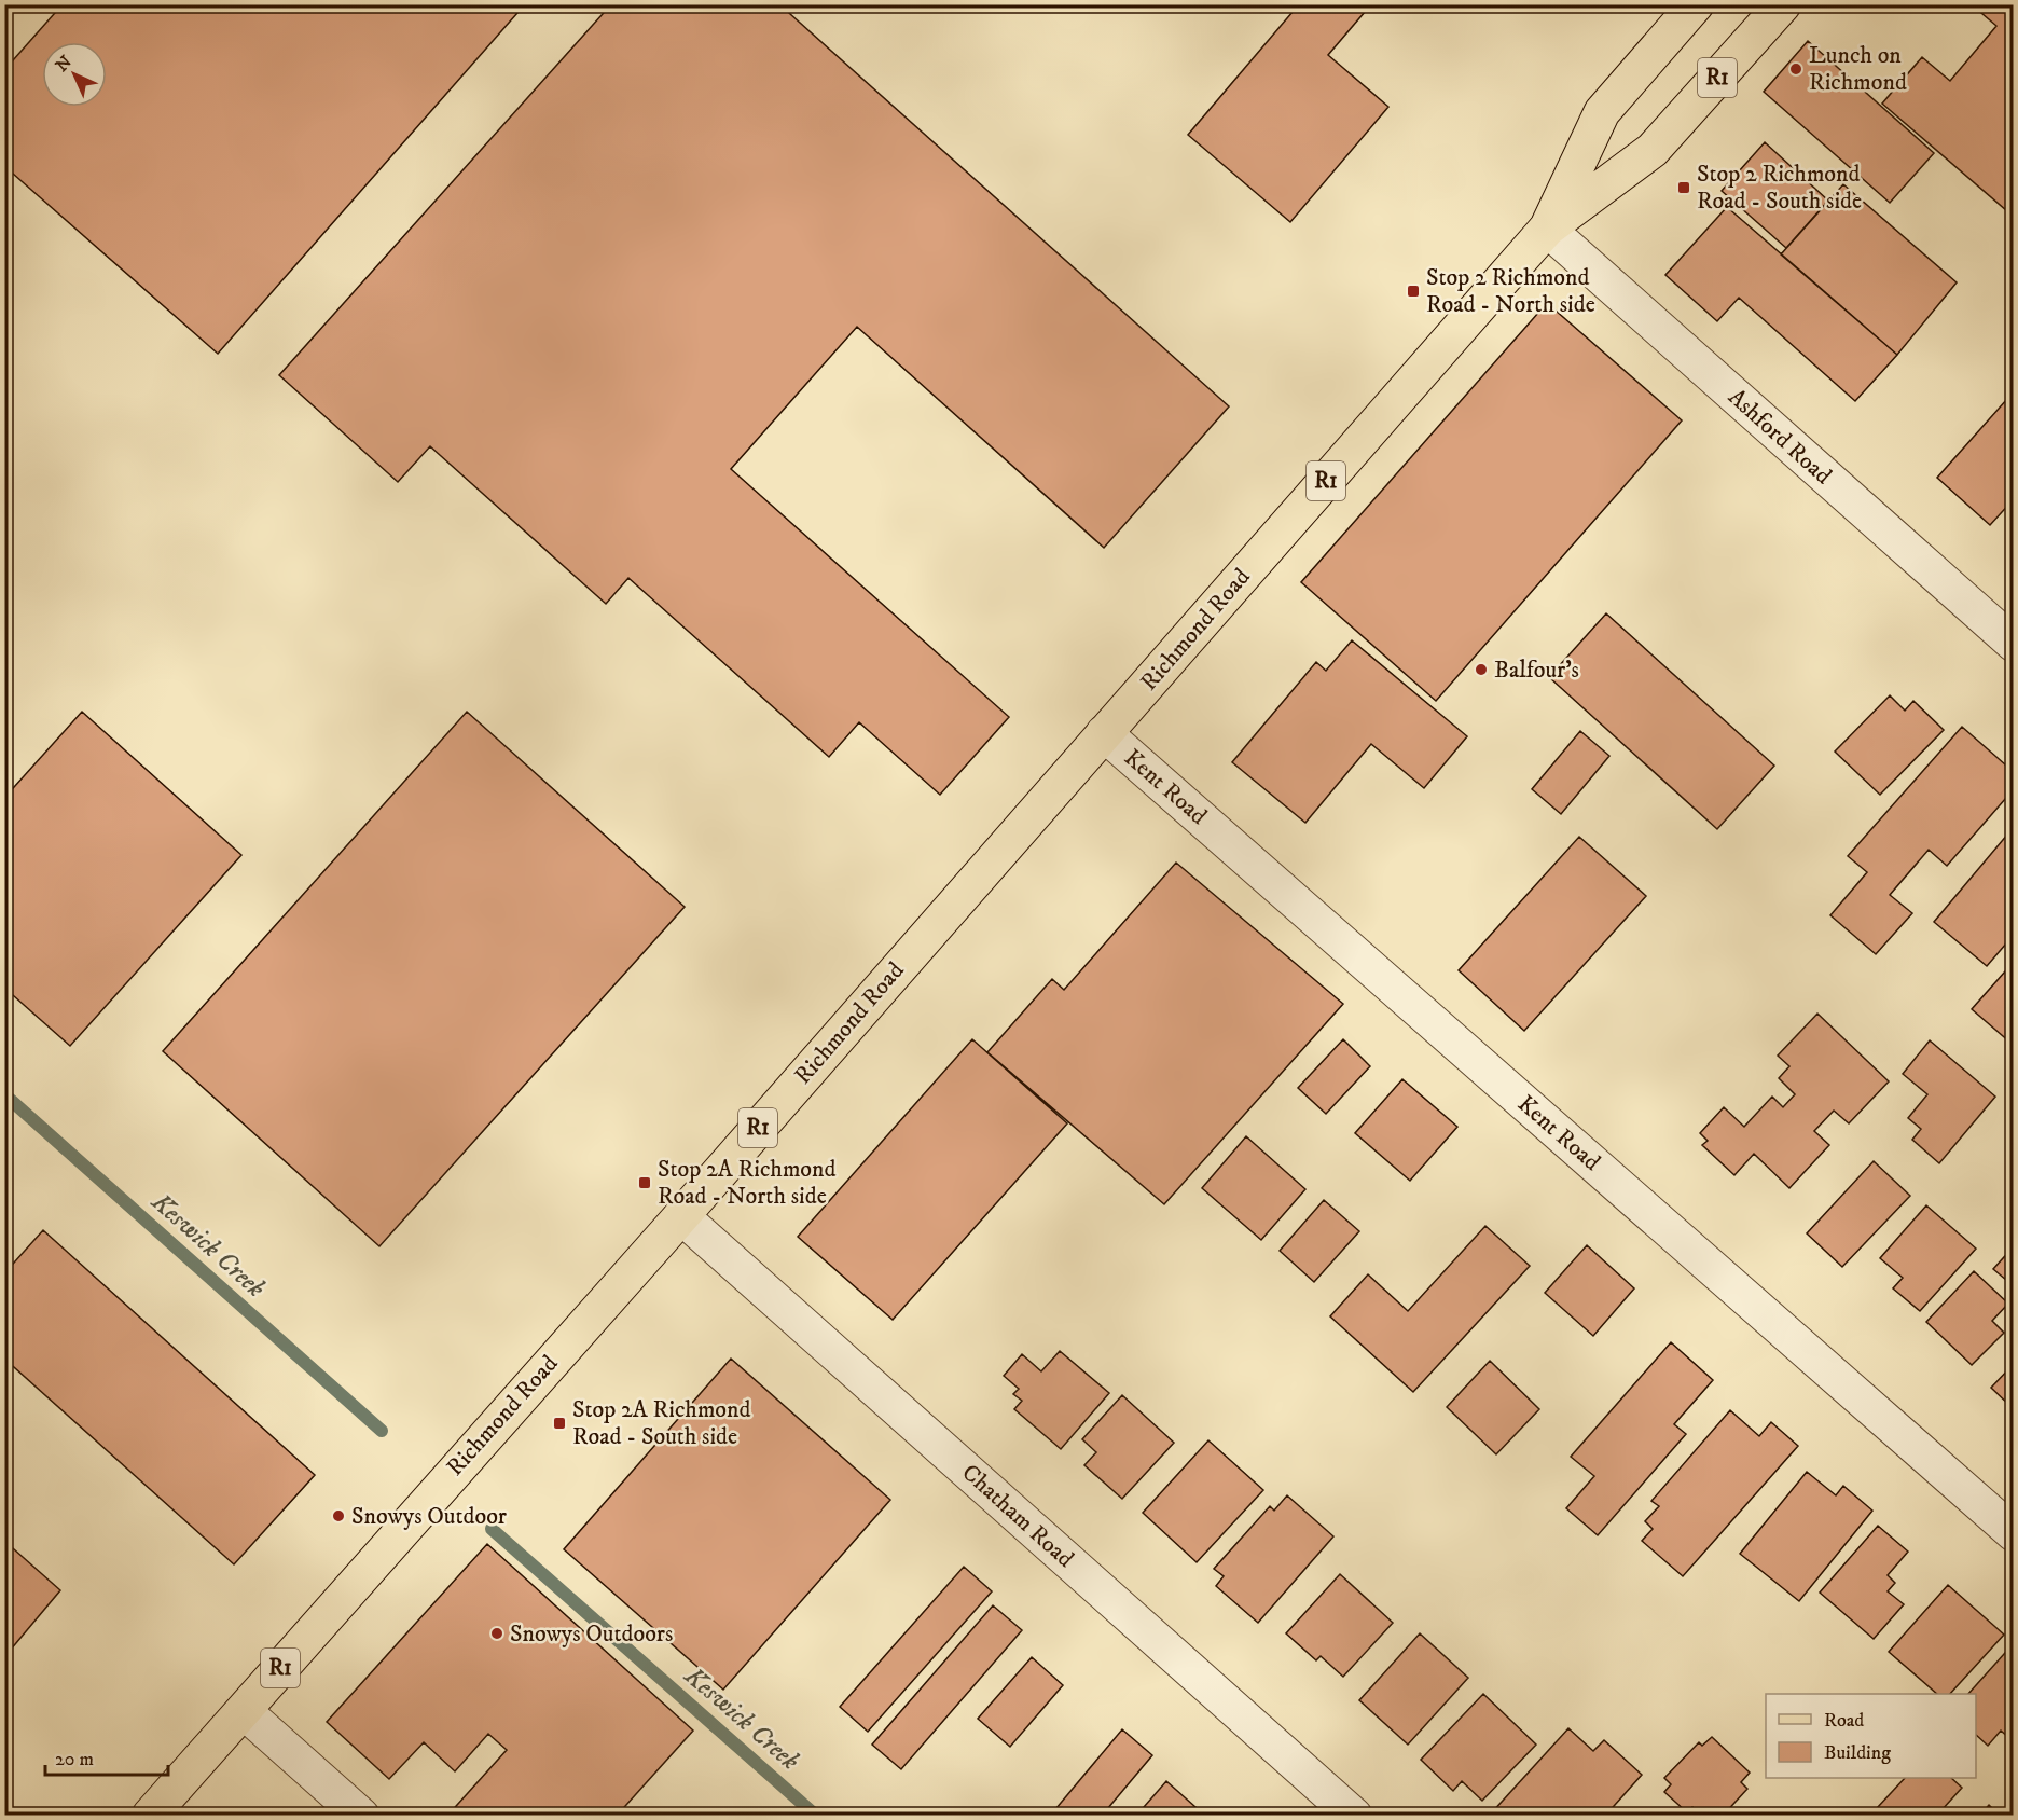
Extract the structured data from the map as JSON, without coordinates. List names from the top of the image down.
{
  "streets": {
    "main road": ["R1", "Richmond Road"],
    "street": ["Ashford Road", "Kent Road", "Chatham Road"]
  },
  "crossings": [
    ["Ashford Road", "Richmond Road"],
    ["Richmond Road", "Kent Road"],
    ["Richmond Road", "Chatham Road"]
  ],
  "water": ["Keswick Creek"],
  "places": {
    "other": [
      "Lunch on Richmond",
      "Balfour's",
      "Snowys Outdoor",
      "Snowys Outdoors"
    ],
    "transit": [
      "Stop 2 Richmond Road - South side",
      "Stop 2 Richmond Road - North side",
      "Stop 2A Richmond Road - North side",
      "Stop 2A Richmond Road - South side"
    ]
  },
  "legend": ["Road", "Building"],
  "scale_bar": "20 m",
  "north": "top left"
}
